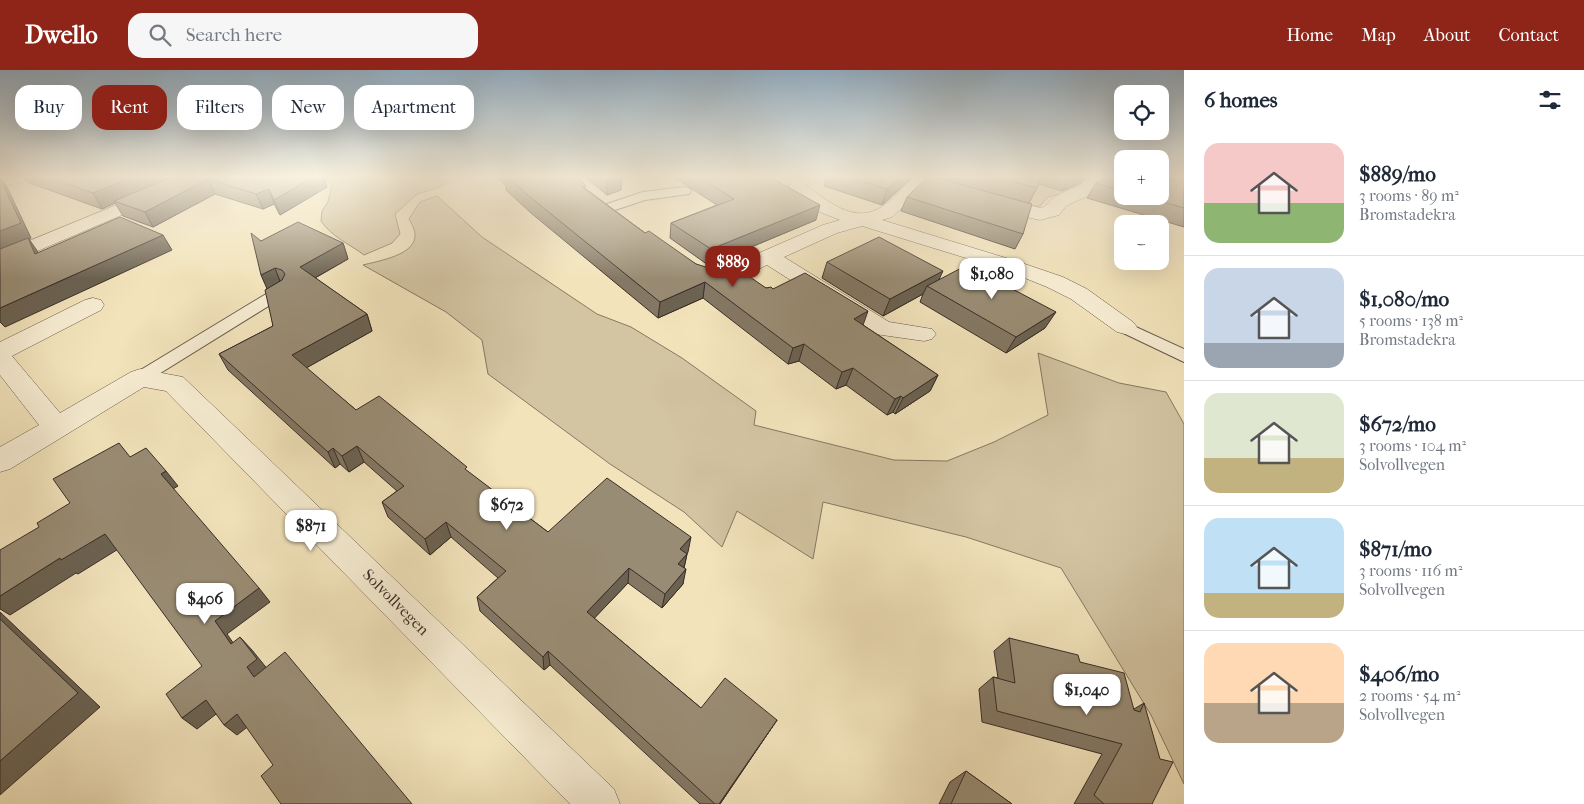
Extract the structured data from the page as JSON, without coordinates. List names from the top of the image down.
{
  "streets": {
    "street": ["Solvollvegen"]
  },
  "page": {
    "header": "Dwello",
    "search": "Search here",
    "nav": [
      "Home",
      "Map",
      "About",
      "Contact"
    ],
    "heading": "6 homes",
    "map_buttons": ["+", "−"],
    "chip": [
      "Buy",
      "Rent",
      "Filters",
      "New",
      "Apartment"
    ],
    "list": [
      {
        "name": "$889/mo",
        "note": "3 rooms · 89 m² · Bromstadekra"
      },
      {
        "name": "$1,080/mo",
        "note": "5 rooms · 138 m² · Bromstadekra"
      },
      {
        "name": "$672/mo",
        "note": "3 rooms · 104 m² · Solvollvegen"
      },
      {
        "name": "$871/mo",
        "note": "3 rooms · 116 m² · Solvollvegen"
      },
      {
        "name": "$406/mo",
        "note": "2 rooms · 54 m² · Solvollvegen"
      }
    ],
    "price": [
      "$889",
      "$1,080",
      "$672",
      "$871",
      "$406",
      "$1,040"
    ]
  }
}
